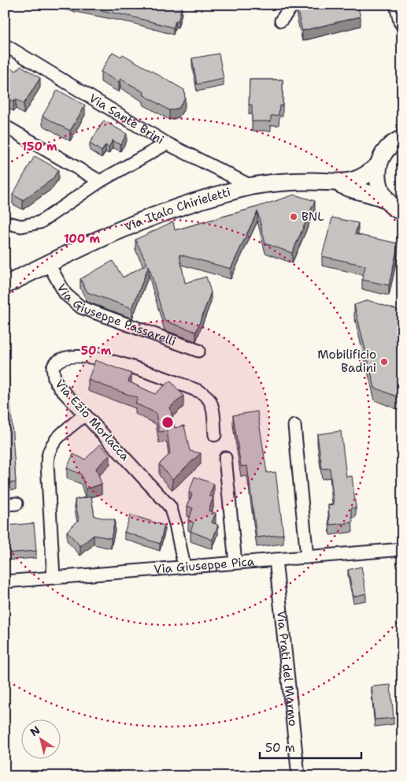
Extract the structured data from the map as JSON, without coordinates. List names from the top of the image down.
{
  "streets": {
    "street": [
      "Via Sante Brini",
      "Via Italo Chirieletti",
      "Via Giuseppe Passarelli",
      "Via Ezio Morlacca",
      "Via Giuseppe Pica",
      "Via Prati del Marmo"
    ]
  },
  "crossings": [
    ["Via Sante Brini", "Via Italo Chirieletti"],
    ["Via Italo Chirieletti", "Via Giuseppe Passarelli"],
    ["Via Ezio Morlacca", "Via Giuseppe Pica"],
    ["Via Giuseppe Pica", "Via Prati del Marmo"]
  ],
  "places": ["BNL", "Mobilificio Badini"],
  "scale_bar": "50 m",
  "north": "top left",
  "rings": ["150 m", "100 m", "50 m"]
}
